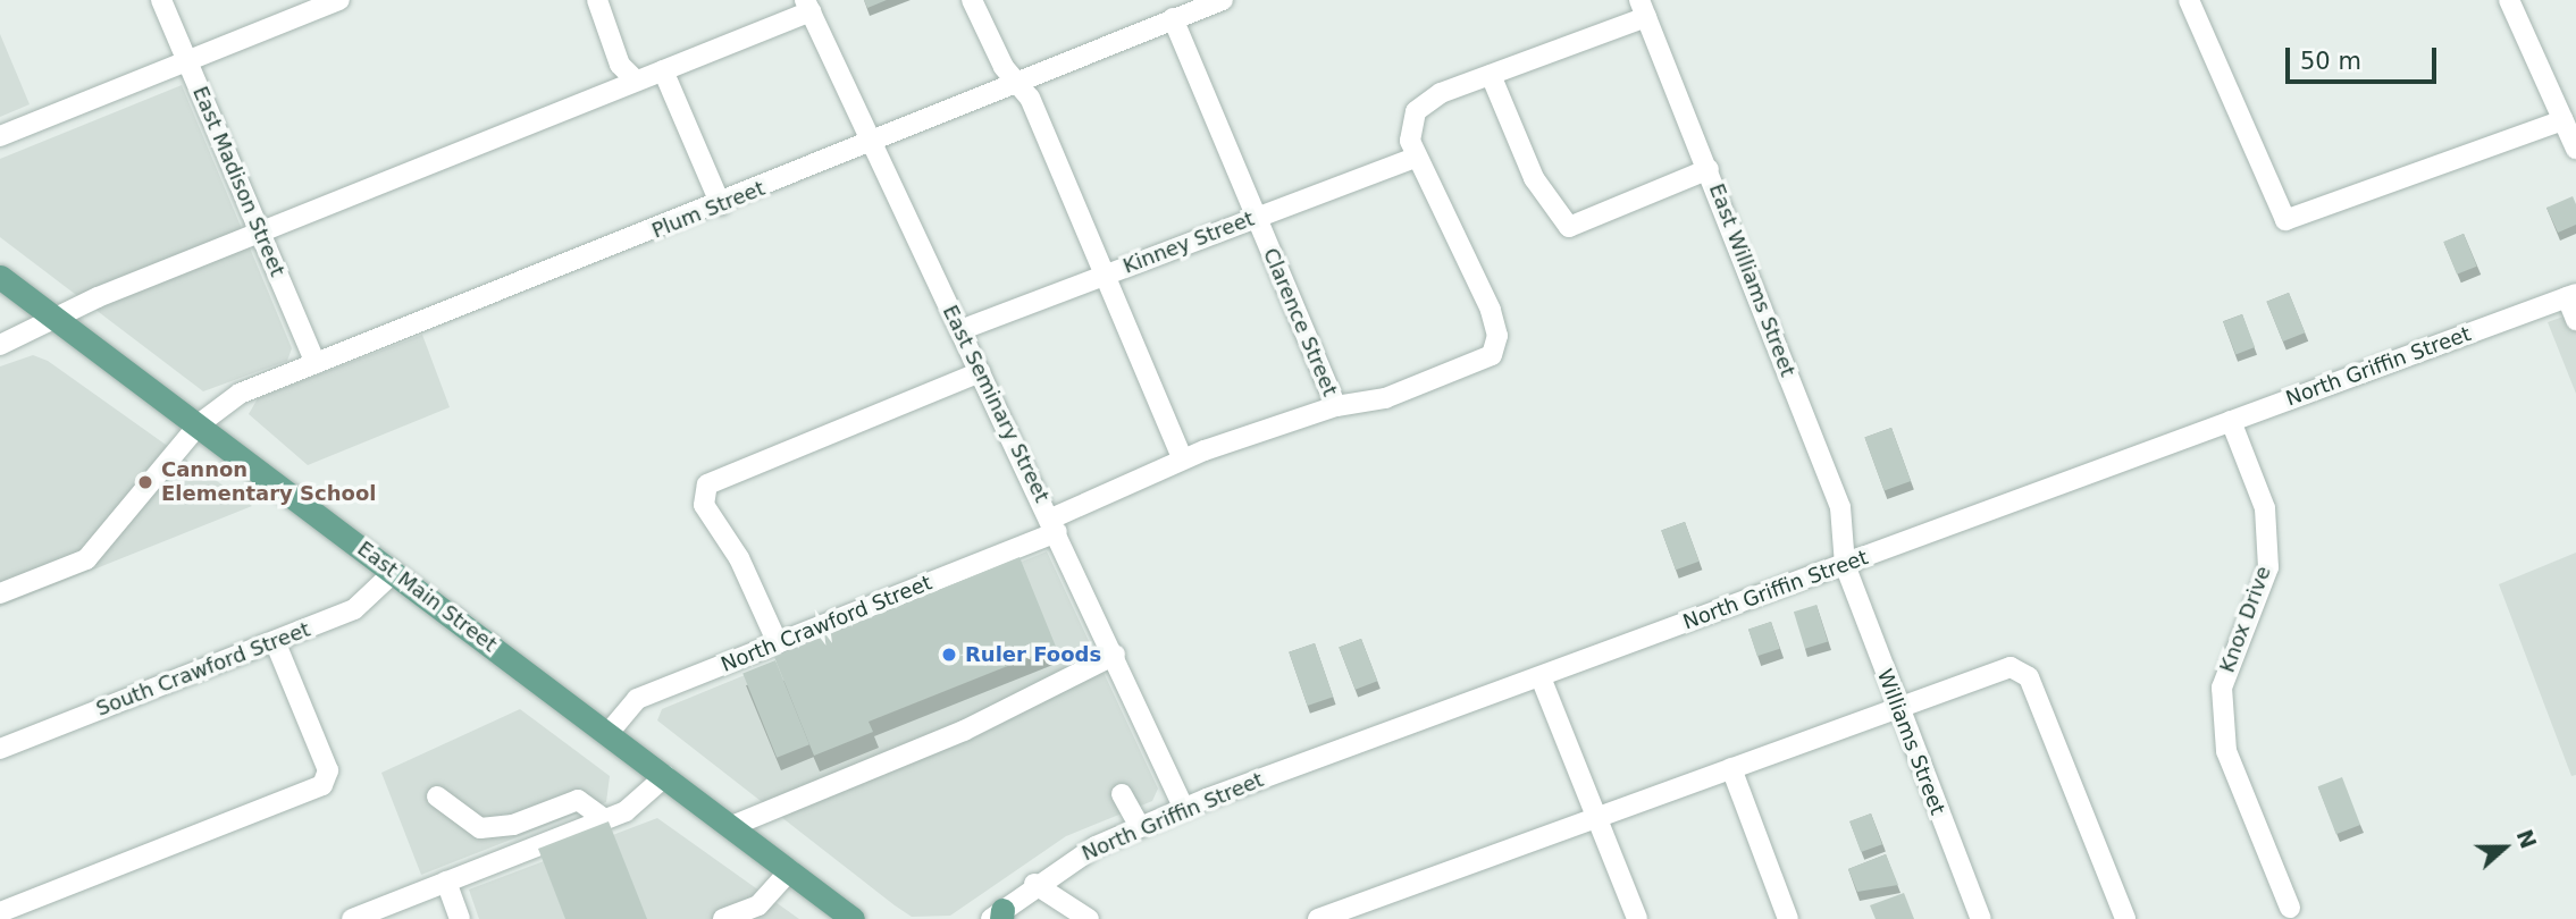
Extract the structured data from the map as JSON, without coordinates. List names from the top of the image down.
{
  "streets": {
    "main road": ["East Main Street"],
    "street": [
      "East Madison Street",
      "Plum Street",
      "Kinney Street",
      "East Williams Street",
      "Clarence Street",
      "North Griffin Street",
      "East Seminary Street",
      "Knox Drive",
      "North Crawford Street",
      "South Crawford Street",
      "Williams Street"
    ]
  },
  "crossings": [
    ["East Madison Street", "Plum Street"],
    ["Plum Street", "Clarence Street"],
    ["Plum Street", "East Seminary Street"],
    ["Plum Street", "East Main Street"],
    ["Kinney Street", "Clarence Street"],
    ["Kinney Street", "East Seminary Street"],
    ["Kinney Street", "North Crawford Street"],
    ["East Williams Street", "North Griffin Street"],
    ["East Williams Street", "Williams Street"],
    ["Clarence Street", "North Crawford Street"],
    ["North Griffin Street", "East Seminary Street"],
    ["North Griffin Street", "Knox Drive"],
    ["North Griffin Street", "Williams Street"],
    ["East Seminary Street", "North Crawford Street"],
    ["East Main Street", "North Crawford Street"],
    ["East Main Street", "South Crawford Street"]
  ],
  "places": ["Cannon Elementary School", "Ruler Foods"],
  "scale_bar": "50 m",
  "north": "right"
}
